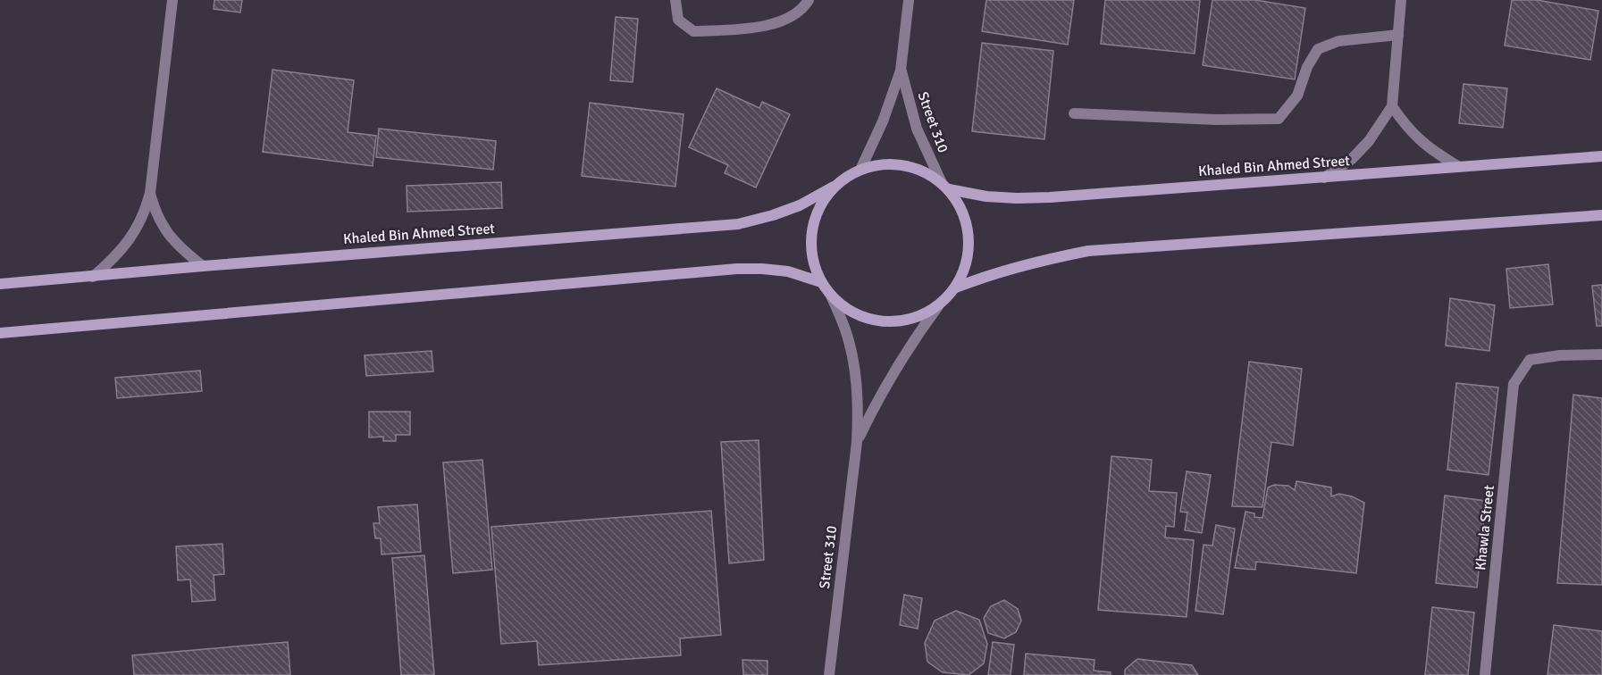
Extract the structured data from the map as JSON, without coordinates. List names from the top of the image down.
{
  "streets": {
    "main road": ["Khaled Bin Ahmed Street"],
    "street": ["Street 310"]
  },
  "crossings": [
    ["Street 310", "Khaled Bin Ahmed Street"]
  ]
}
